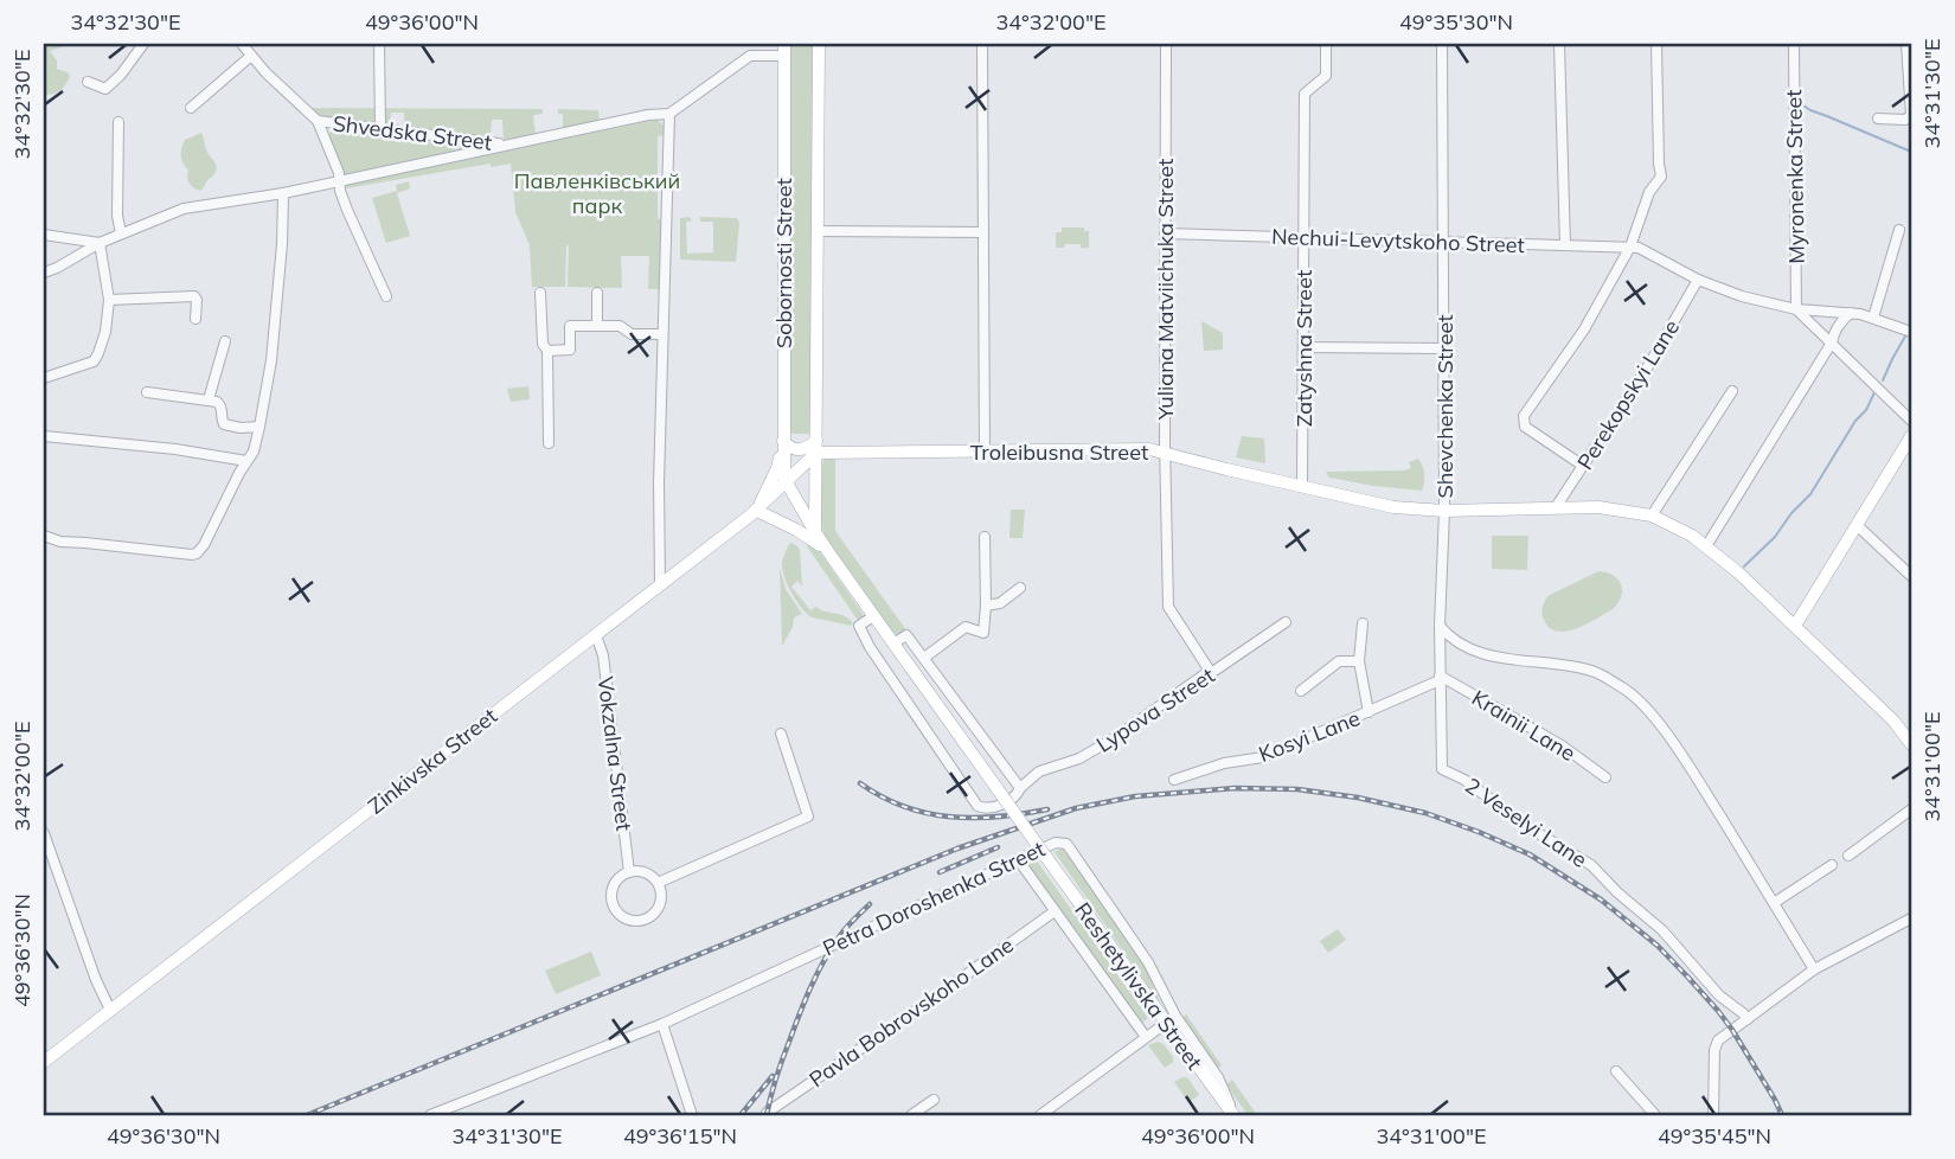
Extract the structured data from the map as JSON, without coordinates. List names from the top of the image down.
{
  "streets": {
    "main road": [
      "Sobornosti Street",
      "Troleibusna Street",
      "Zinkivska Street",
      "Reshetylivska Street"
    ],
    "street": [
      "Shvedska Street",
      "Myronenka Street",
      "Nechui-Levytskoho Street",
      "Yuliana Matviichuka Street",
      "Zatyshna Street",
      "Perekopskyi Lane",
      "Shevchenka Street",
      "Lypova Street",
      "Krainii Lane",
      "Kosyi Lane",
      "Vokzalna Street",
      "2 Veselyi Lane",
      "Petra Doroshenka Street",
      "Pavla Bobrovskoho Lane"
    ]
  },
  "crossings": [
    ["Shvedska Street", "Sobornosti Street"],
    ["Nechui-Levytskoho Street", "Yuliana Matviichuka Street"],
    ["Nechui-Levytskoho Street", "Zatyshna Street"],
    ["Nechui-Levytskoho Street", "Shevchenka Street"],
    ["Sobornosti Street", "Troleibusna Street"],
    ["Sobornosti Street", "Zinkivska Street"],
    ["Yuliana Matviichuka Street", "Troleibusna Street"],
    ["Yuliana Matviichuka Street", "Lypova Street"],
    ["Zatyshna Street", "Troleibusna Street"],
    ["Perekopskyi Lane", "Troleibusna Street"],
    ["Shevchenka Street", "Troleibusna Street"],
    ["Shevchenka Street", "Krainii Lane"],
    ["Shevchenka Street", "Kosyi Lane"],
    ["Shevchenka Street", "2 Veselyi Lane"],
    ["Troleibusna Street", "Zinkivska Street"],
    ["Krainii Lane", "Kosyi Lane"],
    ["Vokzalna Street", "Zinkivska Street"],
    ["Petra Doroshenka Street", "Reshetylivska Street"]
  ],
  "parks": ["Павленківський парк"],
  "coordinates": [
    "34°32'30\"E",
    "49°36'00\"N",
    "34°32'00\"E",
    "49°35'30\"N",
    "34°31'30\"E",
    "34°31'00\"E",
    "49°36'30\"N",
    "49°36'15\"N",
    "49°35'45\"N"
  ]
}
